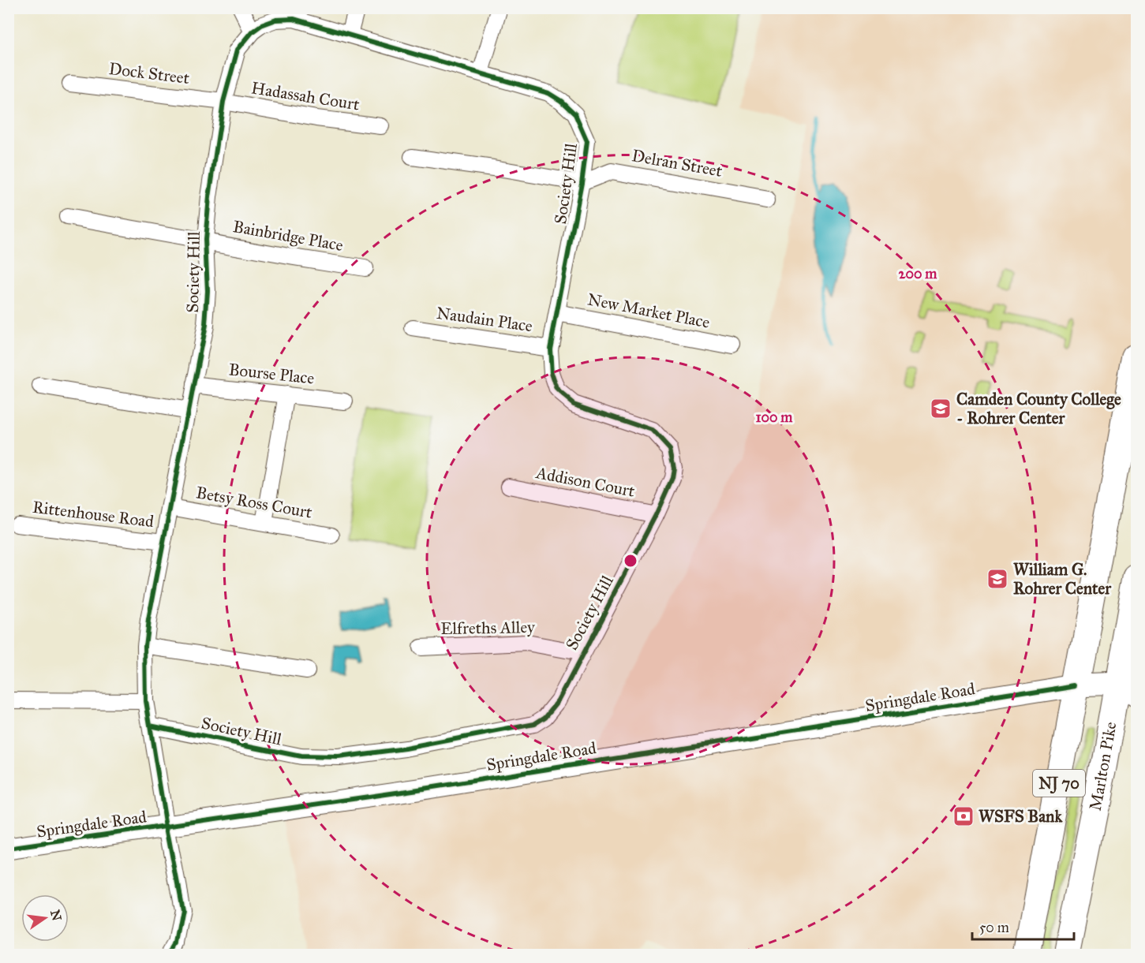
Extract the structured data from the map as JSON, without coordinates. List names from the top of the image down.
{
  "streets": {
    "highway": ["Marlton Pike", "NJ 70"],
    "main road": ["Springdale Road"],
    "street": [
      "Dock Street",
      "Hadassah Court",
      "Delran Street",
      "Society Hill",
      "Bainbridge Place",
      "New Market Place",
      "Naudain Place",
      "Bourse Place",
      "Addison Court",
      "Betsy Ross Court",
      "Rittenhouse Road",
      "Elfreths Alley"
    ]
  },
  "crossings": [
    ["Dock Street", "Hadassah Court"],
    ["Dock Street", "Society Hill"],
    ["Hadassah Court", "Society Hill"],
    ["Delran Street", "Society Hill"],
    ["Society Hill", "Bainbridge Place"],
    ["Society Hill", "New Market Place"],
    ["Society Hill", "Naudain Place"],
    ["Society Hill", "Bourse Place"],
    ["Society Hill", "Addison Court"],
    ["Society Hill", "Betsy Ross Court"],
    ["Society Hill", "Rittenhouse Road"],
    ["Society Hill", "Elfreths Alley"],
    ["Society Hill", "Springdale Road"],
    ["Springdale Road", "Marlton Pike"],
    ["Springdale Road", "NJ 70"]
  ],
  "places": {
    "school or university": ["Camden County College - Rohrer Center", "William G. Rohrer Center"],
    "bank": ["WSFS Bank"]
  },
  "scale_bar": "50 m",
  "north": "right",
  "rings": ["200 m", "100 m"]
}
